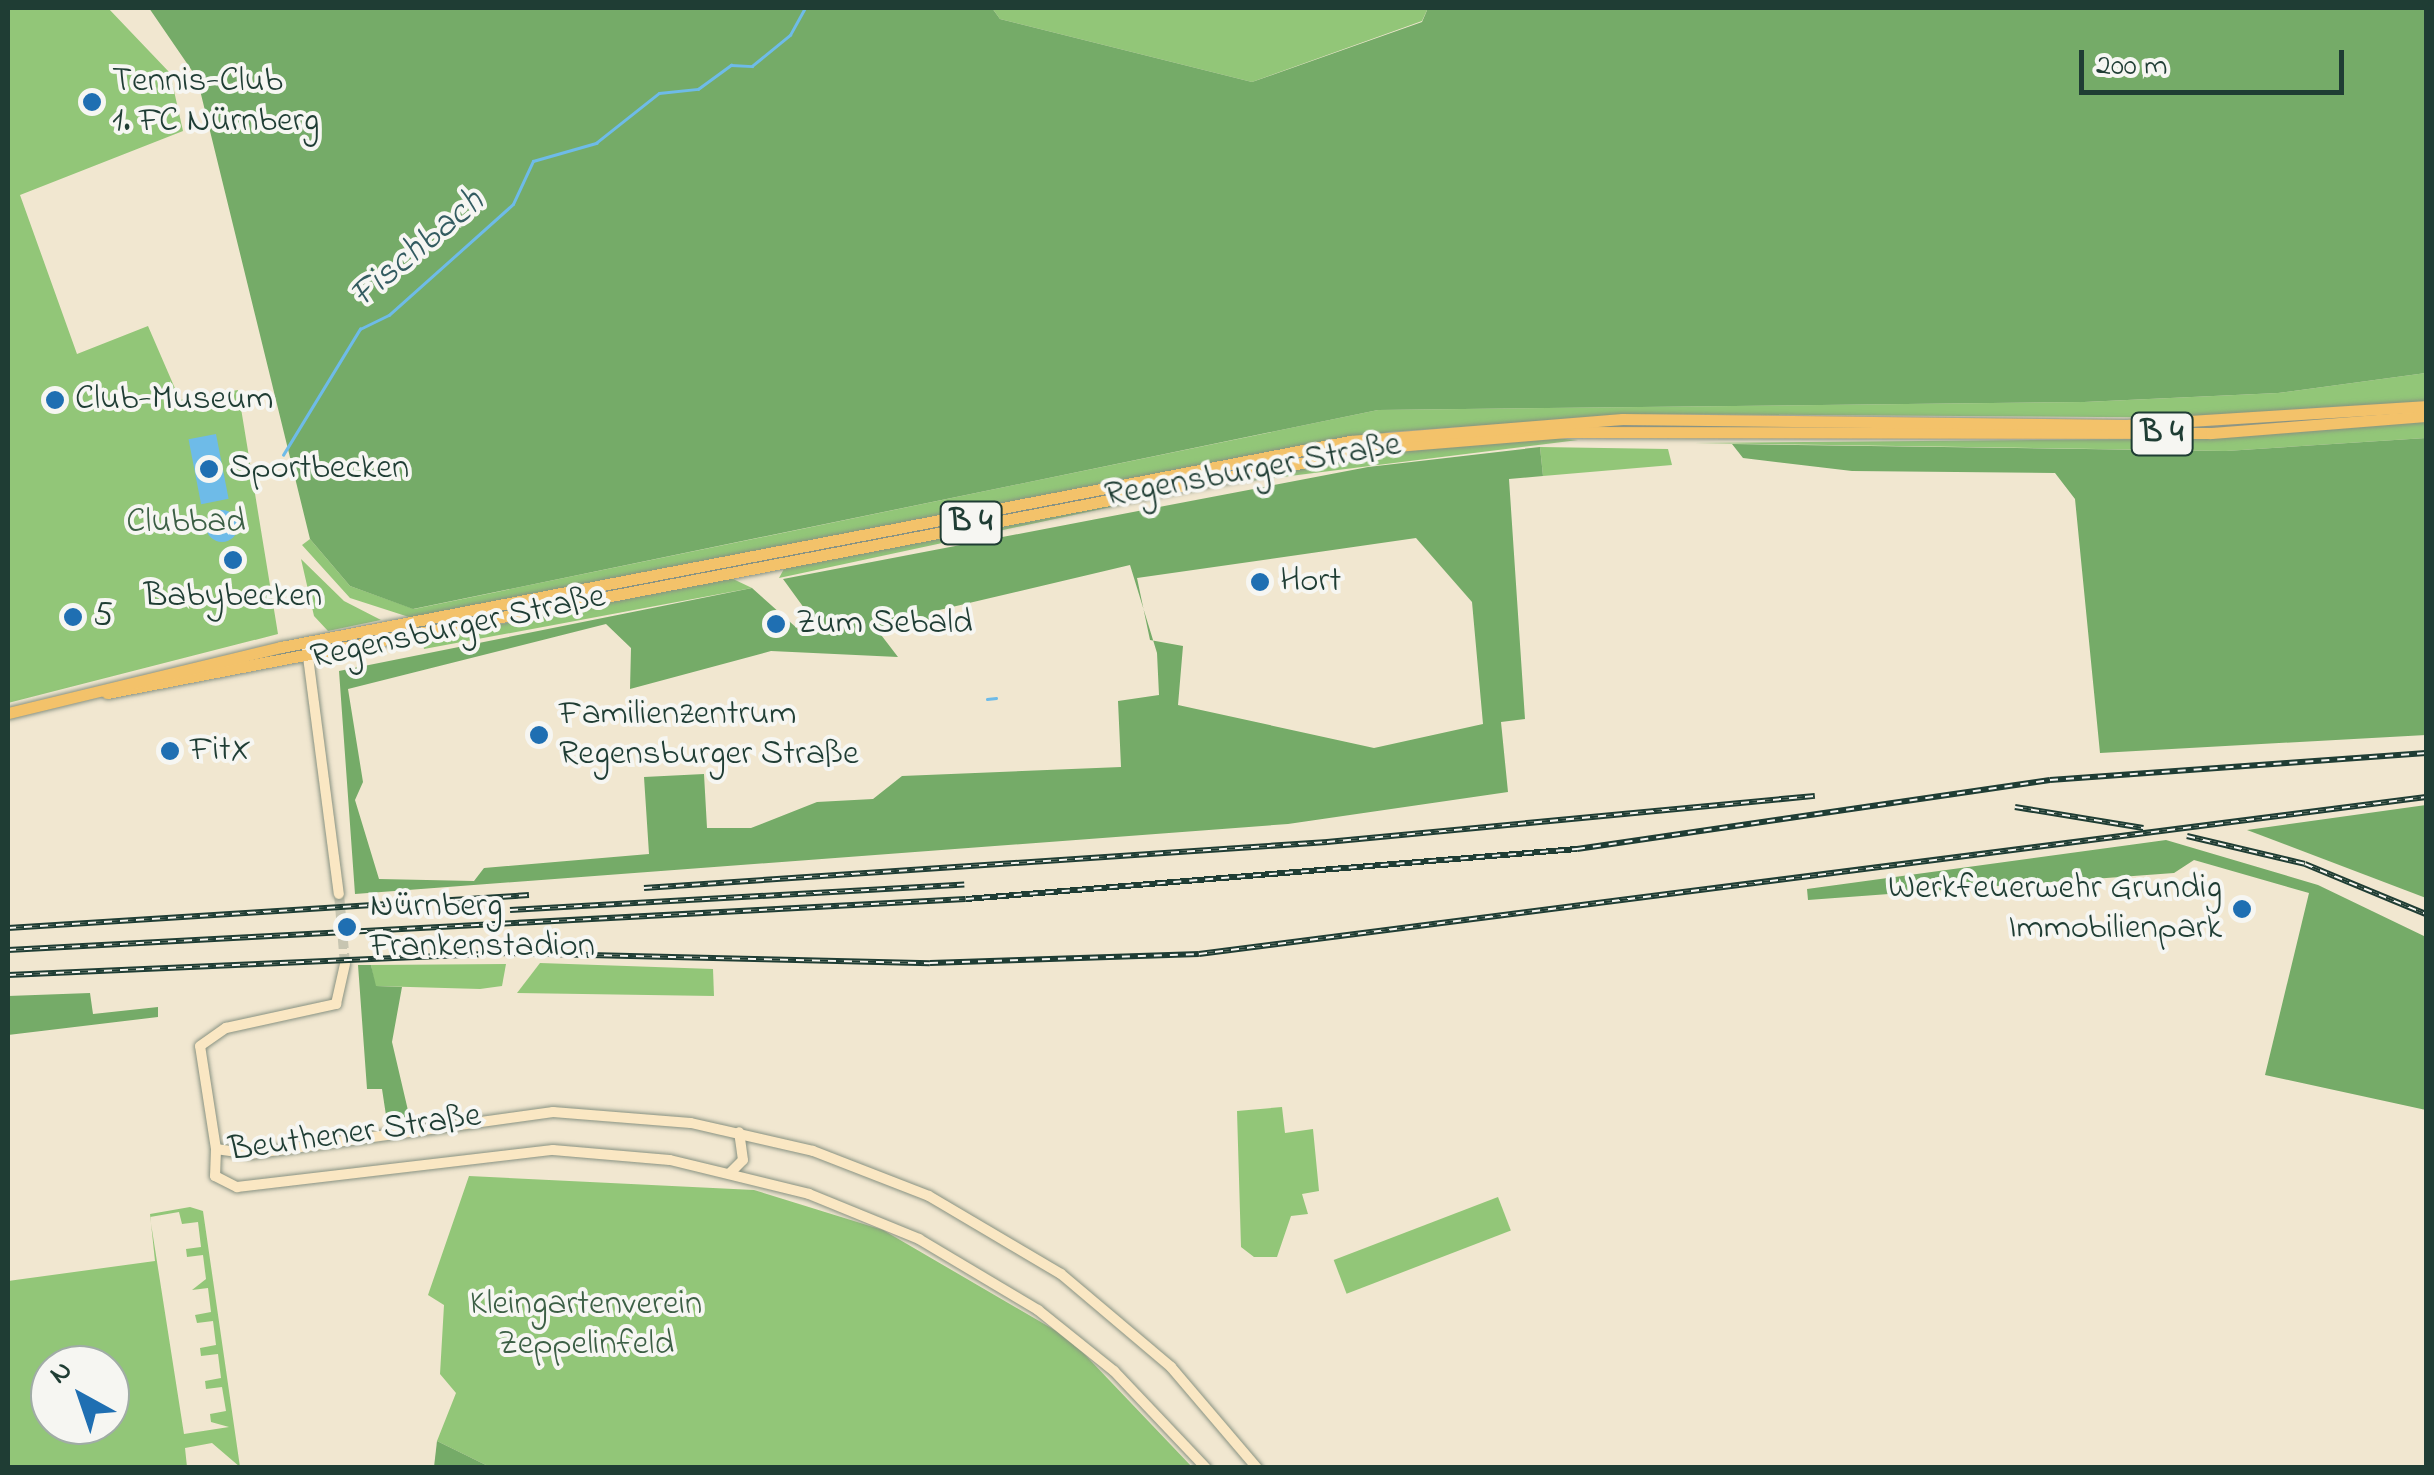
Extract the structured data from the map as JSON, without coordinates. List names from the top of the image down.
{
  "streets": {
    "main road": ["B 4", "Regensburger Straße", "Beuthener Straße"]
  },
  "water": ["Fischbach"],
  "parks": ["Clubbad", "Kleingartenverein Zeppelinfeld"],
  "places": [
    "Tennis-Club 1. FC Nürnberg",
    "Club-Museum",
    "Sportbecken",
    "Babybecken",
    "Hort",
    "5",
    "Zum Sebald",
    "Familienzentrum Regensburger Straße",
    "FitX",
    "Werkfeuerwehr Grundig Immobilienpark",
    "Nürnberg Frankenstadion"
  ],
  "scale_bar": "200 m",
  "north": "top left"
}
